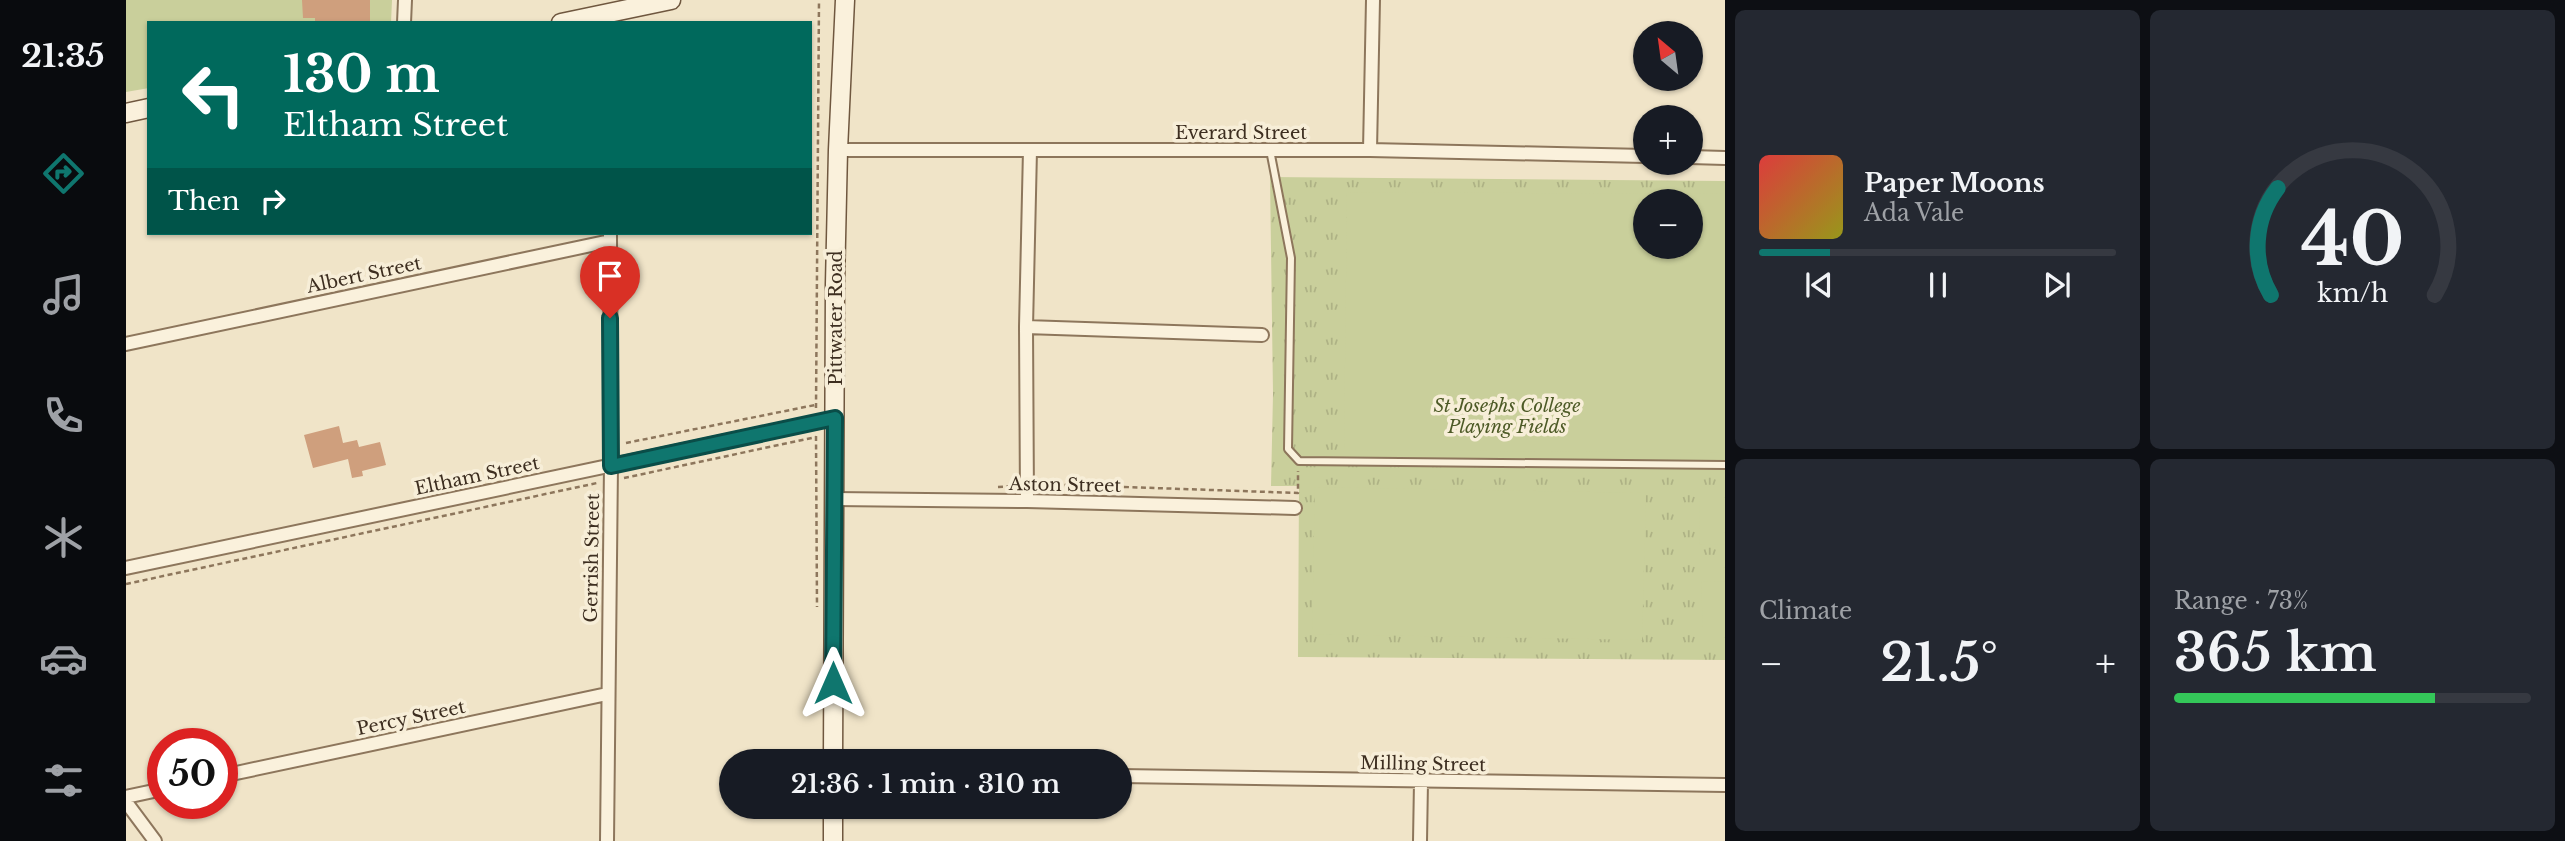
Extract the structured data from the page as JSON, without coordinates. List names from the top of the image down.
{
  "streets": {
    "main road": ["Pittwater Road"],
    "street": [
      "Everard Street",
      "Albert Street",
      "Eltham Street",
      "Aston Street",
      "Gerrish Street",
      "Percy Street",
      "Milling Street"
    ]
  },
  "crossings": [
    ["Everard Street", "Pittwater Road"],
    ["Albert Street", "Gerrish Street"],
    ["Pittwater Road", "Eltham Street"],
    ["Pittwater Road", "Aston Street"],
    ["Eltham Street", "Gerrish Street"],
    ["Gerrish Street", "Percy Street"]
  ],
  "parks": ["St Josephs College Playing Fields"],
  "north": "top left",
  "page": {
    "tabs": "21:35",
    "map_buttons": ["+", "−"],
    "turn": ["130 m", "Eltham Street"],
    "song": ["Paper Moons", "Ada Vale"],
    "then": "Then",
    "tile": [
      "Climate",
      ["Range · 73%", "365 km"]
    ],
    "heat": ["−", "21.5°", "+"],
    "limit": "50",
    "trip": "21:36 · 1 min · 310 m",
    "gauge": ["40", "km/h"]
  }
}
